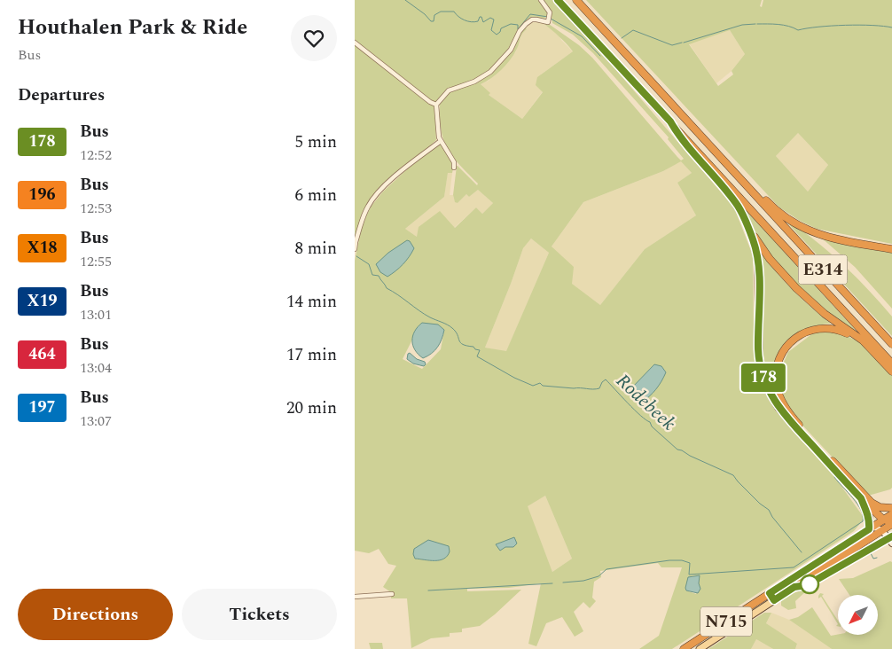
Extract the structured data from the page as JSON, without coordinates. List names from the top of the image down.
{
  "streets": {
    "highway": ["E314", "N715"]
  },
  "crossings": [
    ["E314", "N715"]
  ],
  "water": ["Rodebeek"],
  "lines": ["bus line 178"],
  "north": "bottom left",
  "page": {
    "heading": [
      ["Houthalen Park & Ride", "Bus"],
      "Departures"
    ],
    "on_map": "178",
    "list": [
      {
        "mark": "178",
        "name": "Bus",
        "note": "12:52",
        "value": "5 min"
      },
      {
        "mark": "196",
        "name": "Bus",
        "note": "12:53",
        "value": "6 min"
      },
      {
        "mark": "X18",
        "name": "Bus",
        "note": "12:55",
        "value": "8 min"
      },
      {
        "mark": "X19",
        "name": "Bus",
        "note": "13:01",
        "value": "14 min"
      },
      {
        "mark": "464",
        "name": "Bus",
        "note": "13:04",
        "value": "17 min"
      },
      {
        "mark": "197",
        "name": "Bus",
        "note": "13:07",
        "value": "20 min"
      }
    ],
    "buttons": ["Directions", "Tickets"]
  }
}
